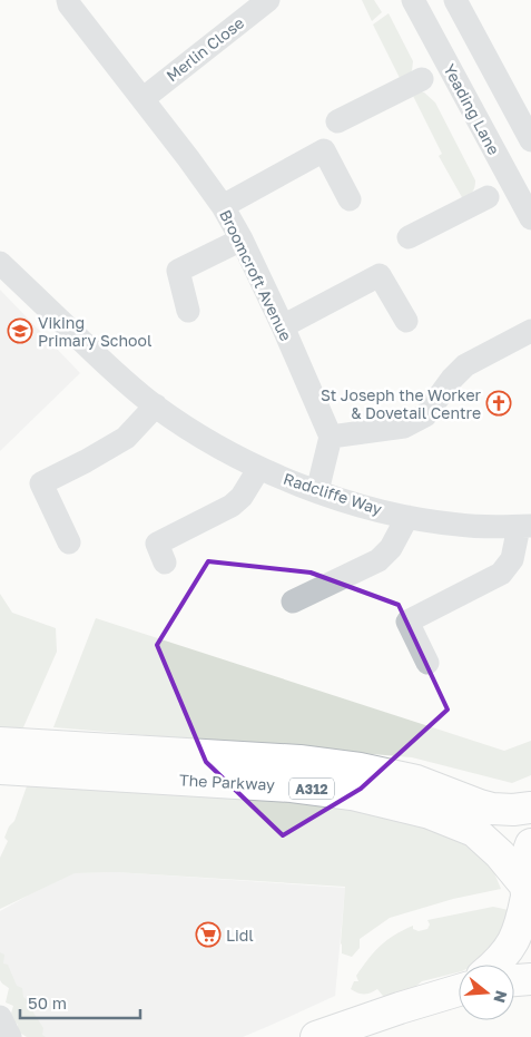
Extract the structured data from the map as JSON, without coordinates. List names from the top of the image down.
{
  "streets": {
    "main road": ["The Parkway", "A312"],
    "street": [
      "Merlin Close",
      "Yeading Lane",
      "Broomcroft Avenue",
      "Radcliffe Way"
    ]
  },
  "crossings": [
    ["Merlin Close", "Broomcroft Avenue"]
  ],
  "places": {
    "school or university": ["Viking Primary School"],
    "church": ["St Joseph the Worker & Dovetail Centre"],
    "supermarket": ["Lidl"]
  },
  "scale_bar": "50 m",
  "north": "right"
}
